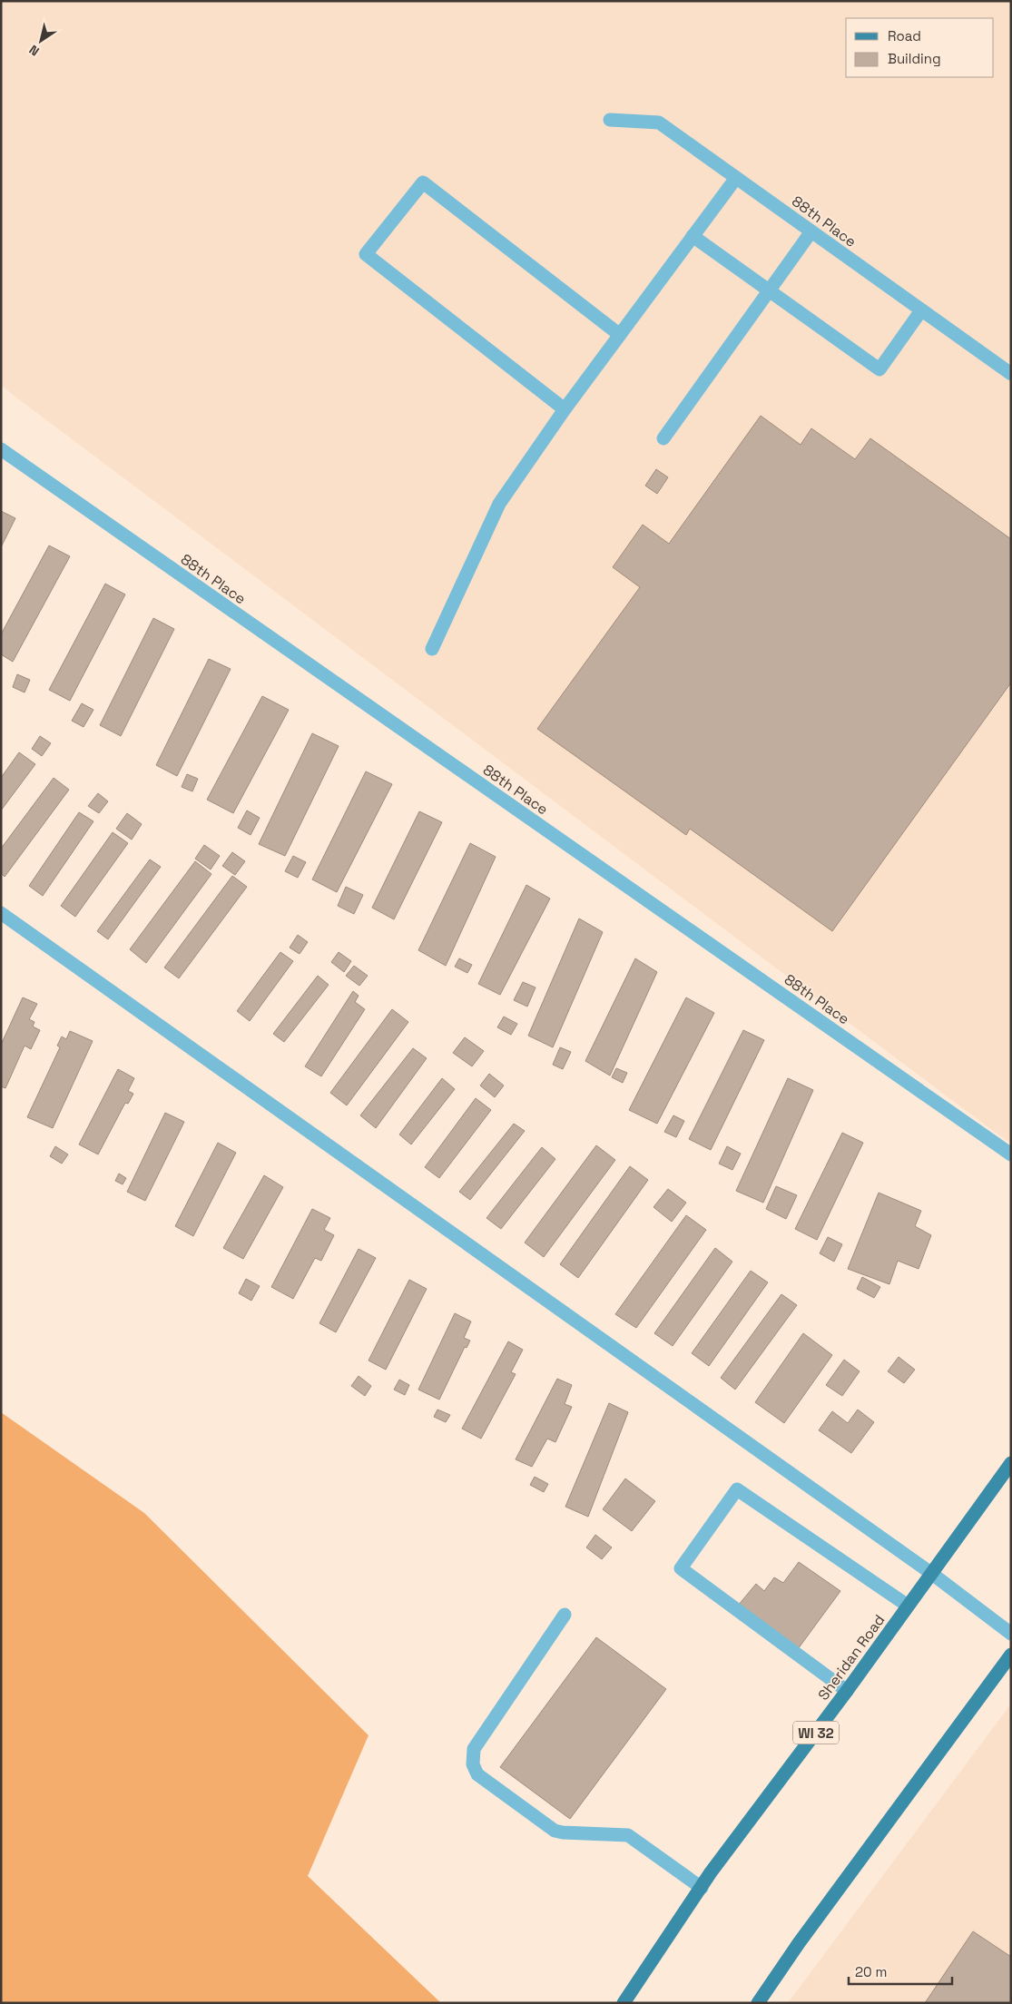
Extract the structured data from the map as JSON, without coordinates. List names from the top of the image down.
{
  "streets": {
    "main road": ["Sheridan Road", "WI 32"],
    "street": ["88th Place"]
  },
  "legend": ["Road", "Building"],
  "scale_bar": "20 m",
  "north": "bottom left"
}
